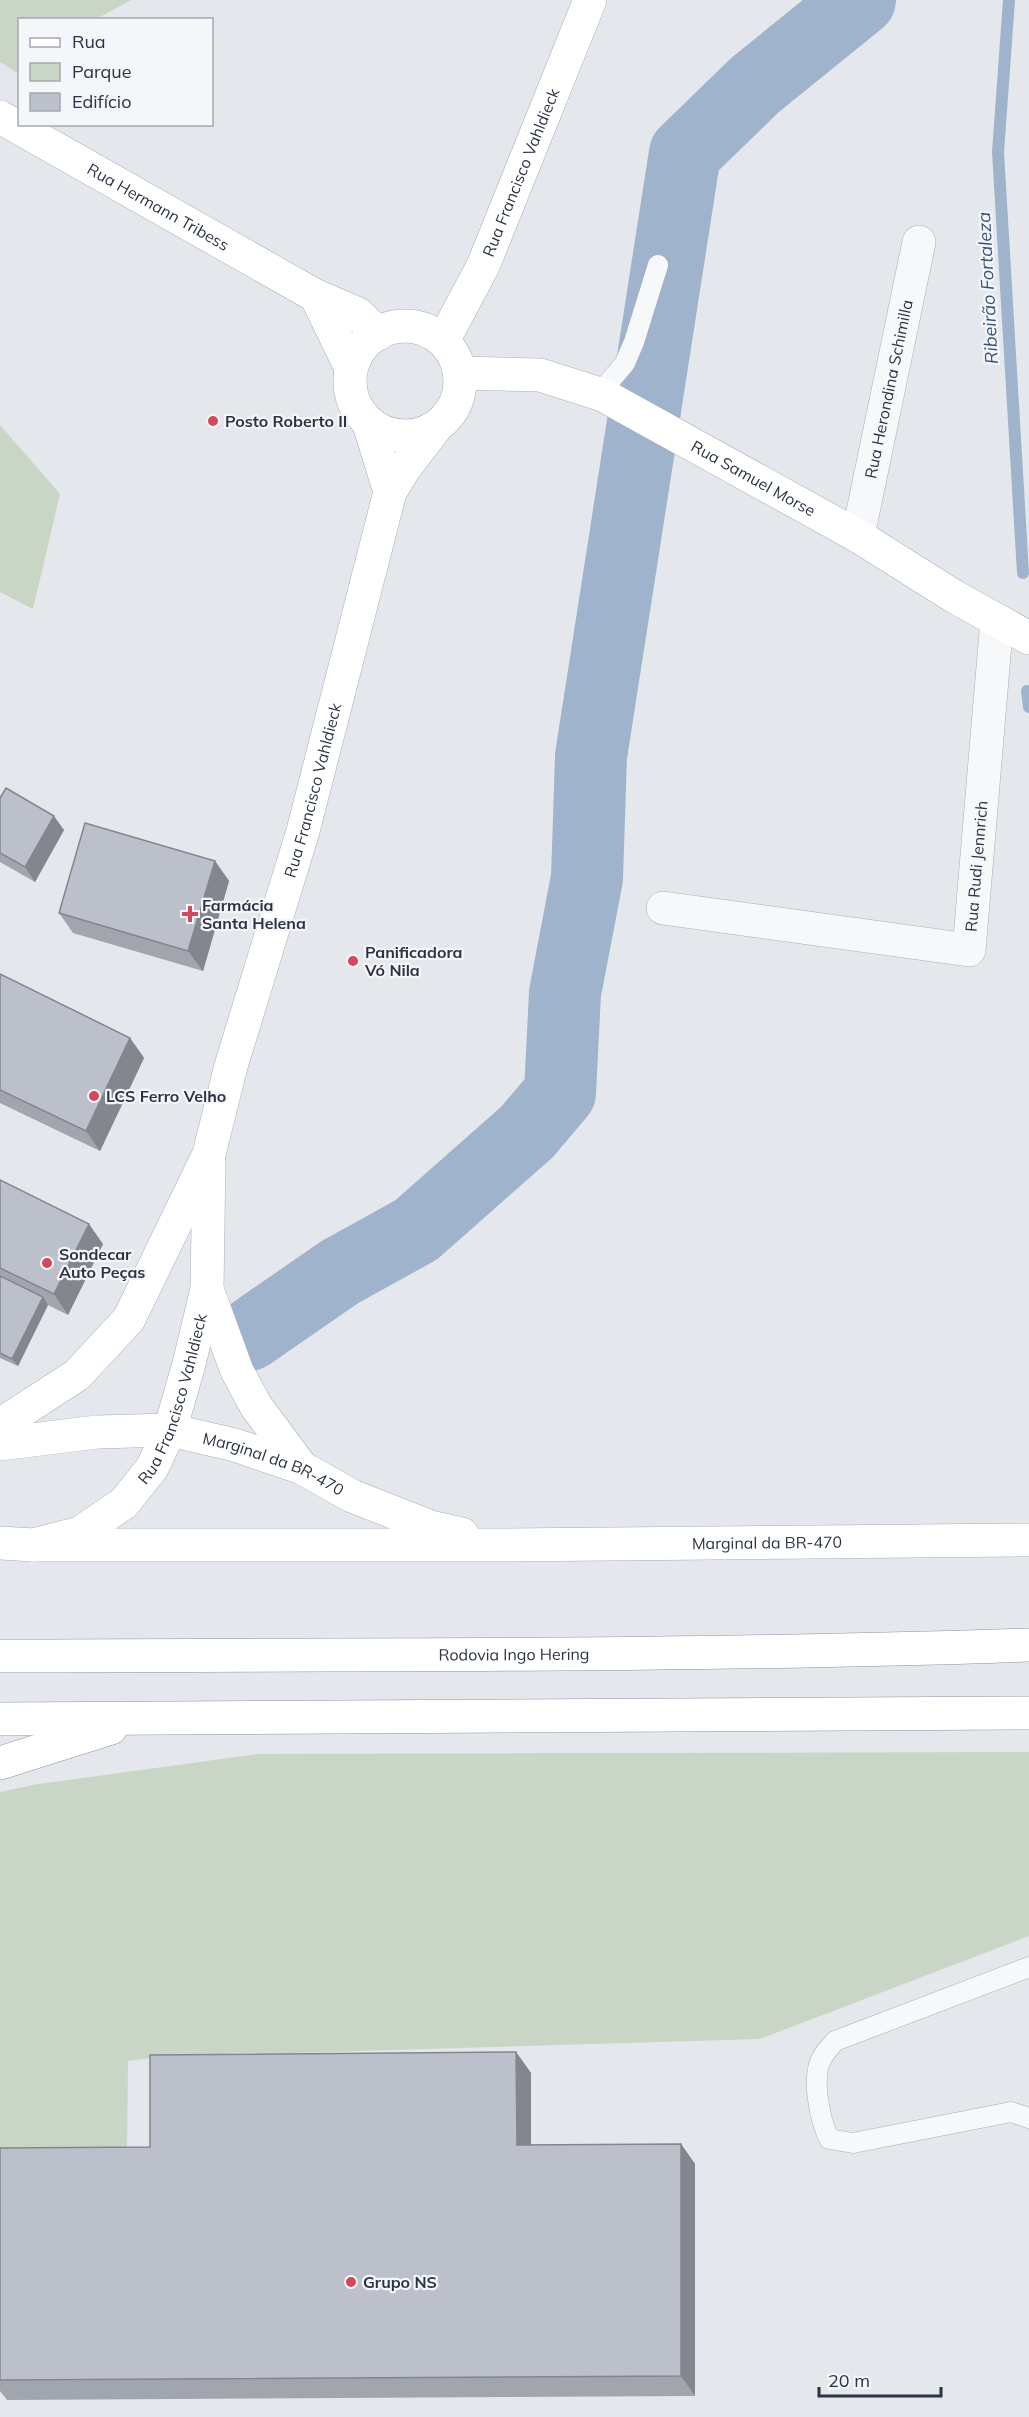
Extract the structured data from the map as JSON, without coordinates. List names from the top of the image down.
{
  "streets": {
    "main road": [
      "Rua Francisco Vahldieck",
      "Rua Hermann Tribess",
      "Rua Samuel Morse",
      "Marginal da BR-470",
      "Rodovia Ingo Hering"
    ],
    "street": ["Rua Herondina Schimilla", "Rua Rudi Jennrich"]
  },
  "crossings": [
    ["Rua Francisco Vahldieck", "Rua Hermann Tribess"],
    ["Rua Francisco Vahldieck", "Rua Samuel Morse"],
    ["Rua Francisco Vahldieck", "Marginal da BR-470"],
    ["Rua Hermann Tribess", "Rua Samuel Morse"],
    ["Rua Herondina Schimilla", "Rua Samuel Morse"],
    ["Rua Samuel Morse", "Rua Rudi Jennrich"]
  ],
  "water": ["Ribeirão Fortaleza"],
  "places": {
    "other": [
      "Posto Roberto II",
      "Panificadora Vó Nila",
      "LCS Ferro Velho",
      "Sondecar Auto Peças",
      "Grupo NS"
    ],
    "health": ["Farmácia Santa Helena"]
  },
  "legend": ["Rua", "Parque", "Edifício"],
  "scale_bar": "20 m"
}
